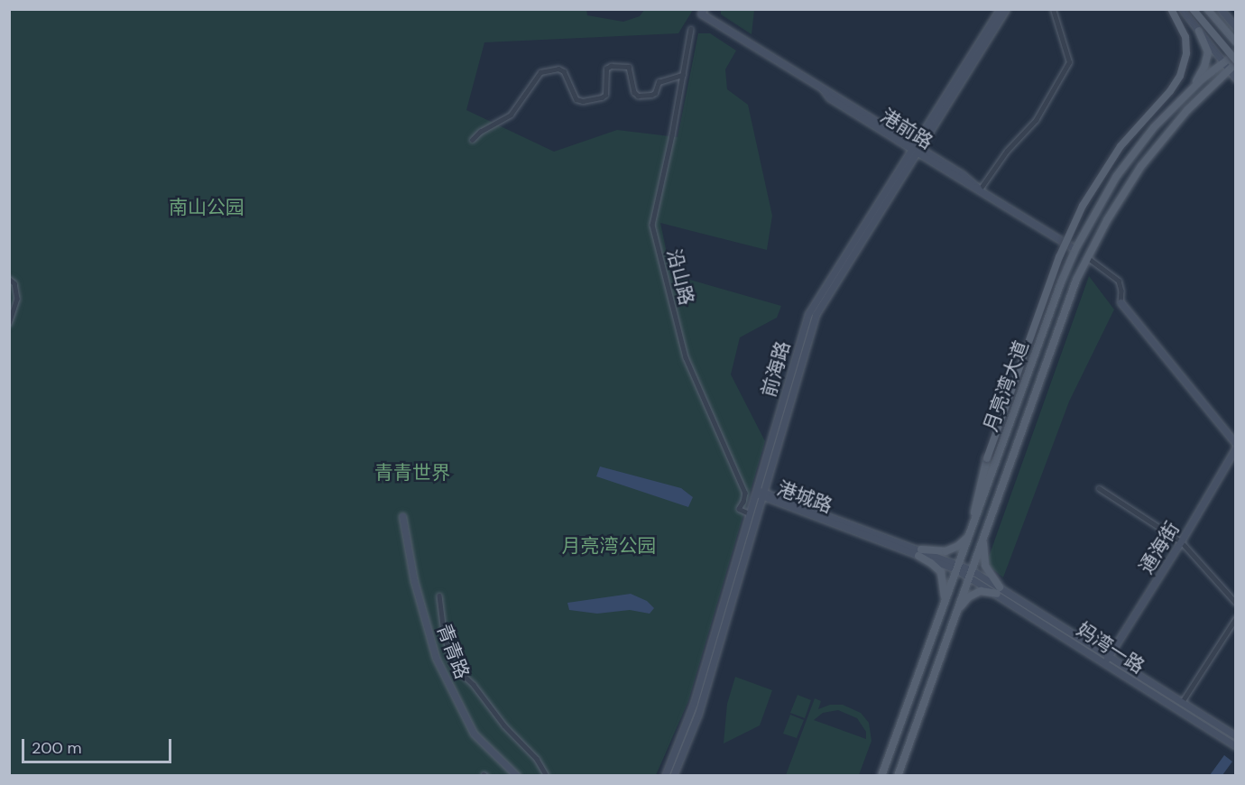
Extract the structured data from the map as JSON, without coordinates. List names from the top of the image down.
{
  "streets": {
    "main road": ["月亮湾大道"],
    "street": [
      "港前路",
      "沿山路",
      "前海路",
      "港城路",
      "通海街",
      "妈湾一路",
      "青青路"
    ]
  },
  "crossings": [
    ["港前路", "前海路"],
    ["港前路", "月亮湾大道"],
    ["沿山路", "前海路"],
    ["前海路", "港城路"],
    ["月亮湾大道", "港城路"],
    ["月亮湾大道", "妈湾一路"],
    ["港城路", "妈湾一路"],
    ["通海街", "妈湾一路"]
  ],
  "parks": ["南山公园", "青青世界", "月亮湾公园"],
  "scale_bar": "200 m"
}
